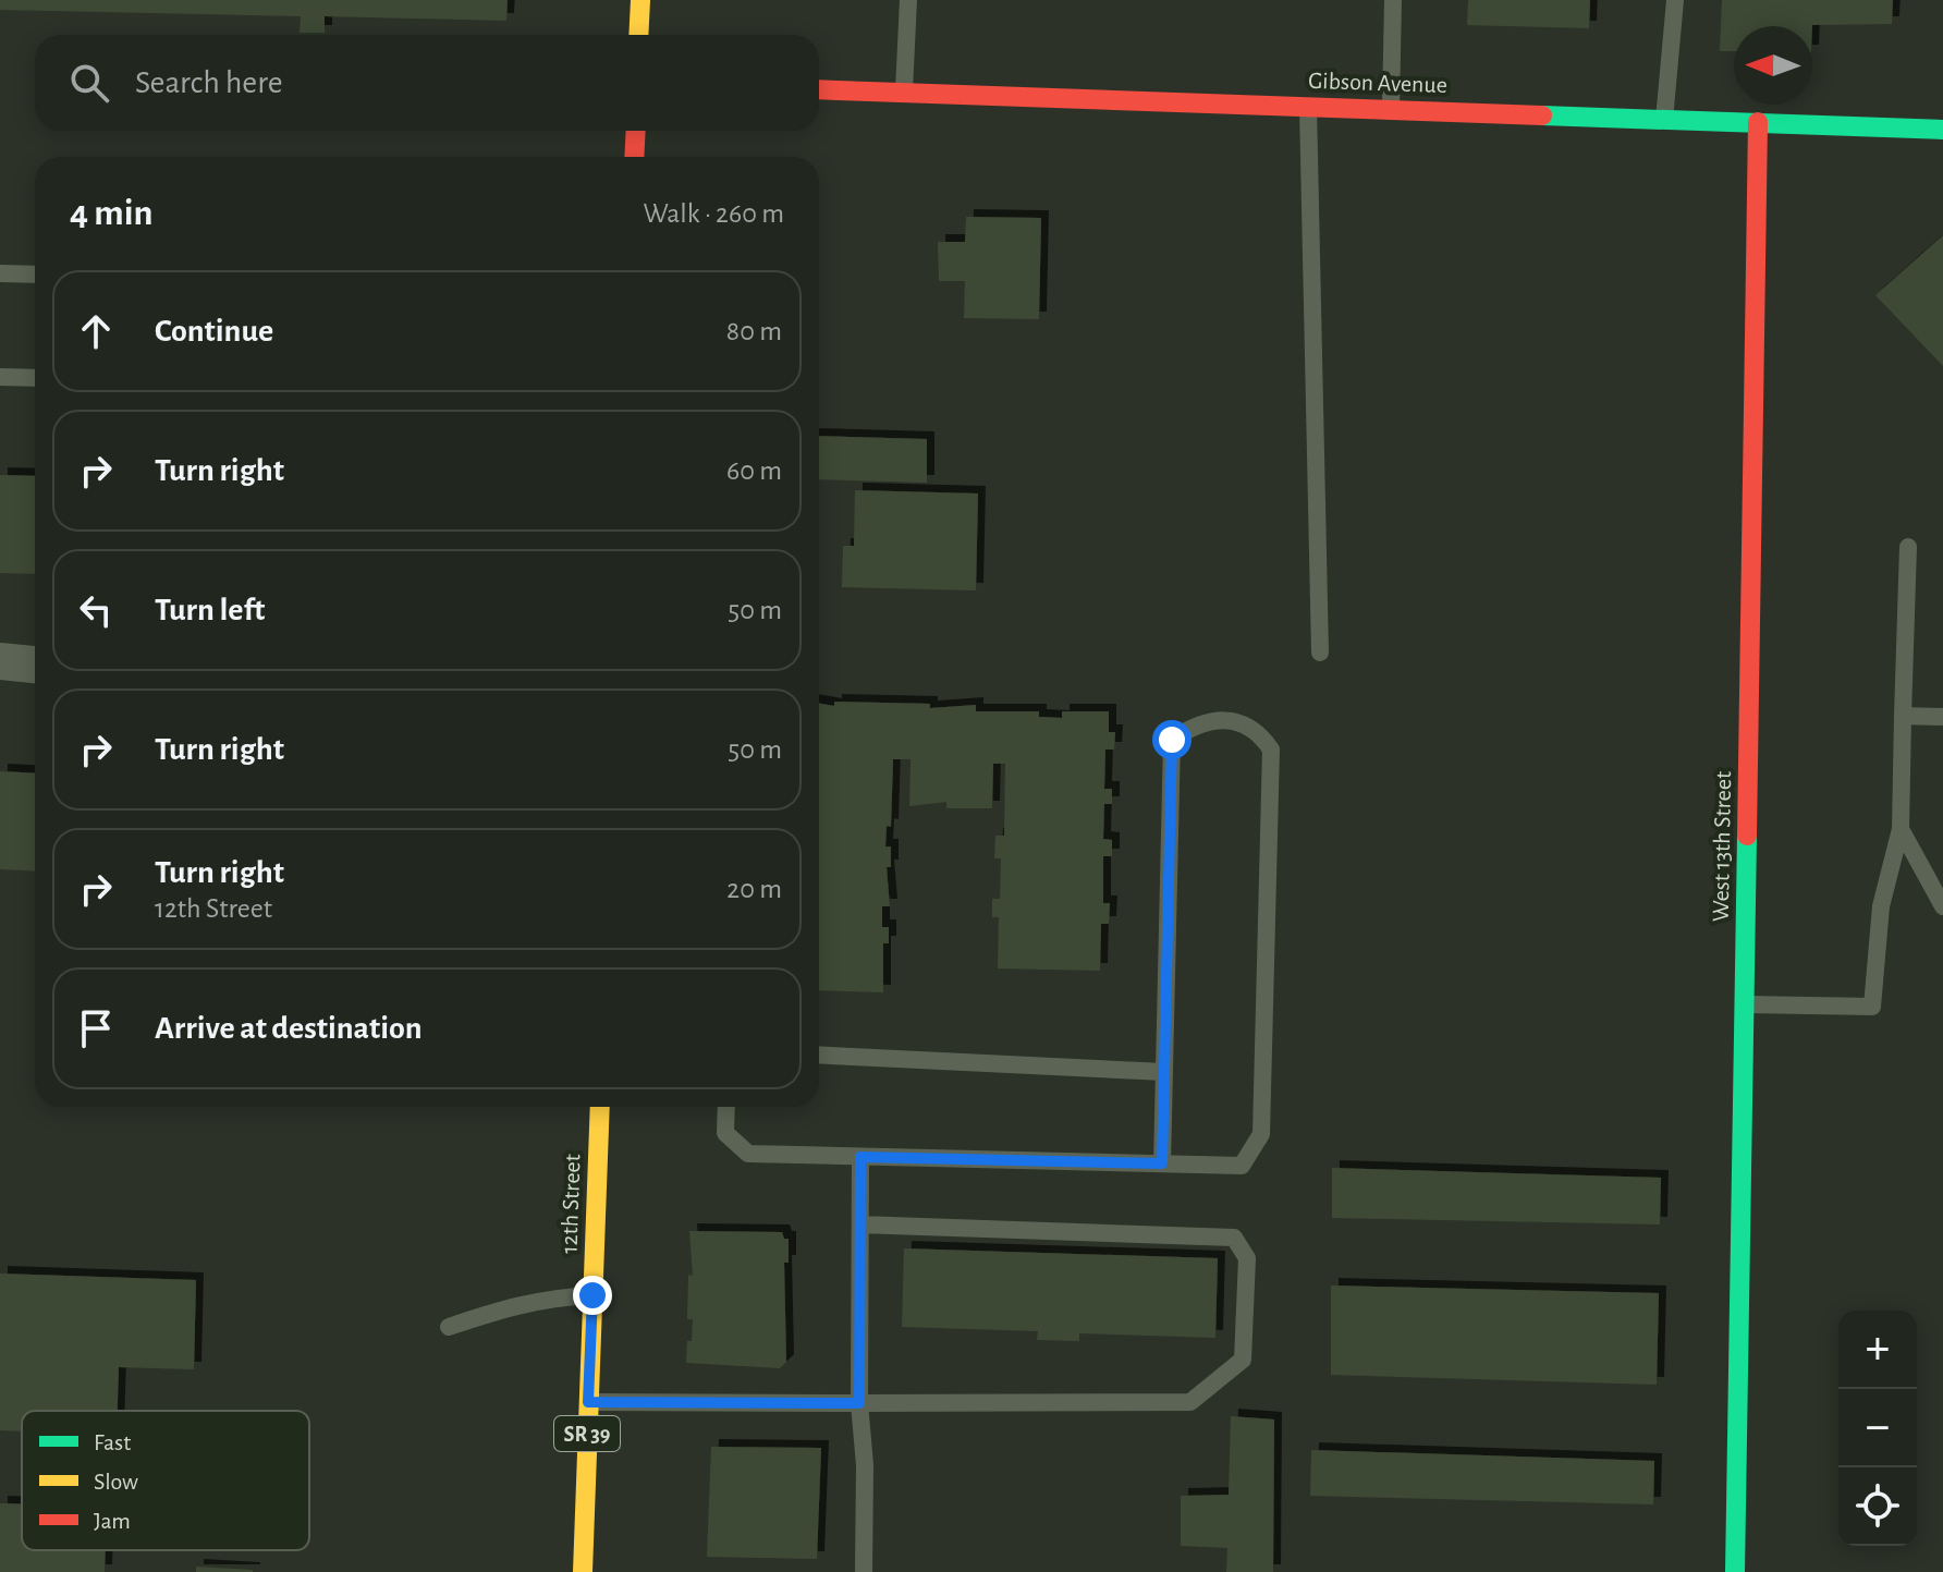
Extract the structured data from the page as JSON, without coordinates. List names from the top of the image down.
{
  "streets": {
    "street": [
      "Gibson Avenue",
      "West 13th Street",
      "12th Street",
      "SR 39"
    ]
  },
  "crossings": [
    ["Gibson Avenue", "West 13th Street"]
  ],
  "legend": ["Fast", "Slow", "Jam"],
  "north": "left",
  "page": {
    "search": "Search here",
    "heading": ["4 min", "Walk · 260 m"],
    "list": [
      ["Continue", "80 m"],
      ["Turn right", "60 m"],
      ["Turn left", "50 m"],
      ["Turn right", "50 m"],
      ["Turn right", "12th Street", "20 m"],
      "Arrive at destination"
    ],
    "map_buttons": ["+", "−"]
  }
}
